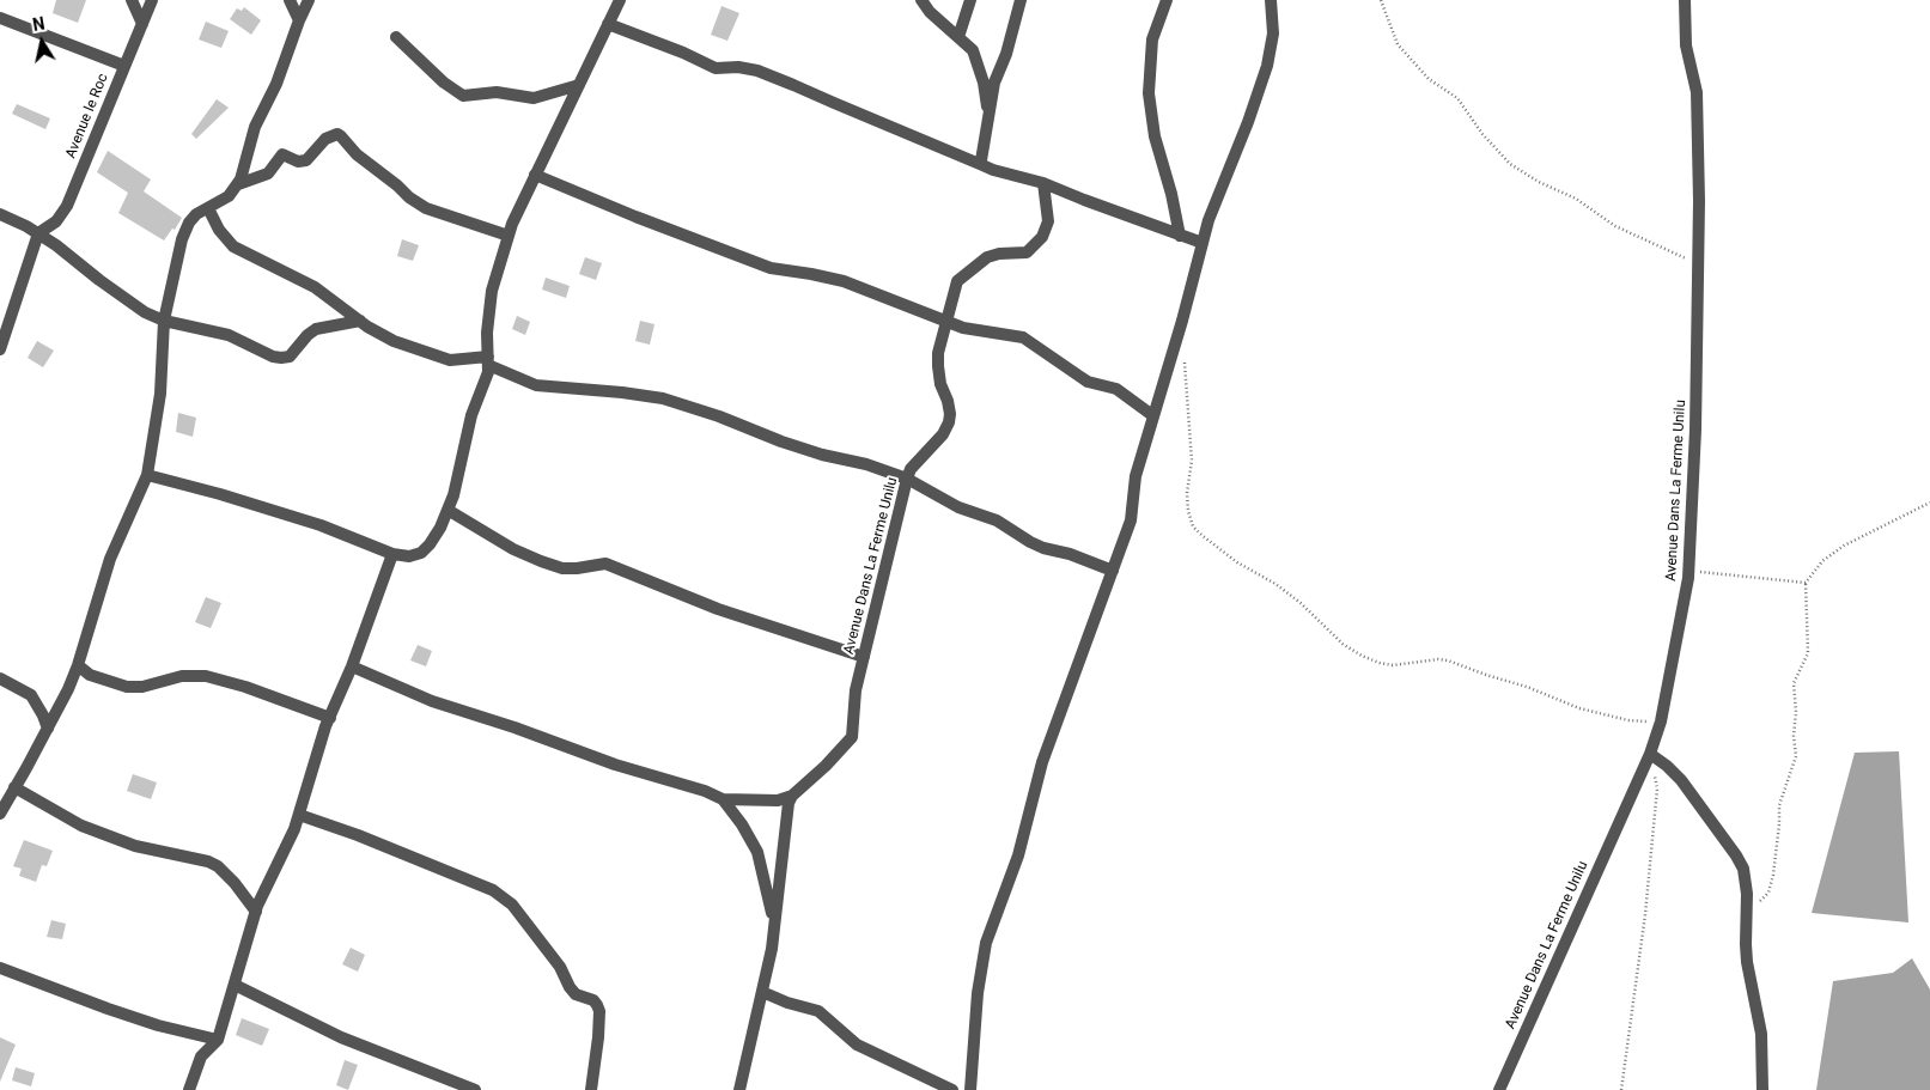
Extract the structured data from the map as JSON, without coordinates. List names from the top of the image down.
{
  "streets": {
    "street": ["Avenue le Roc", "Avenue Dans La Ferme Unilu"]
  },
  "north": "top"
}
